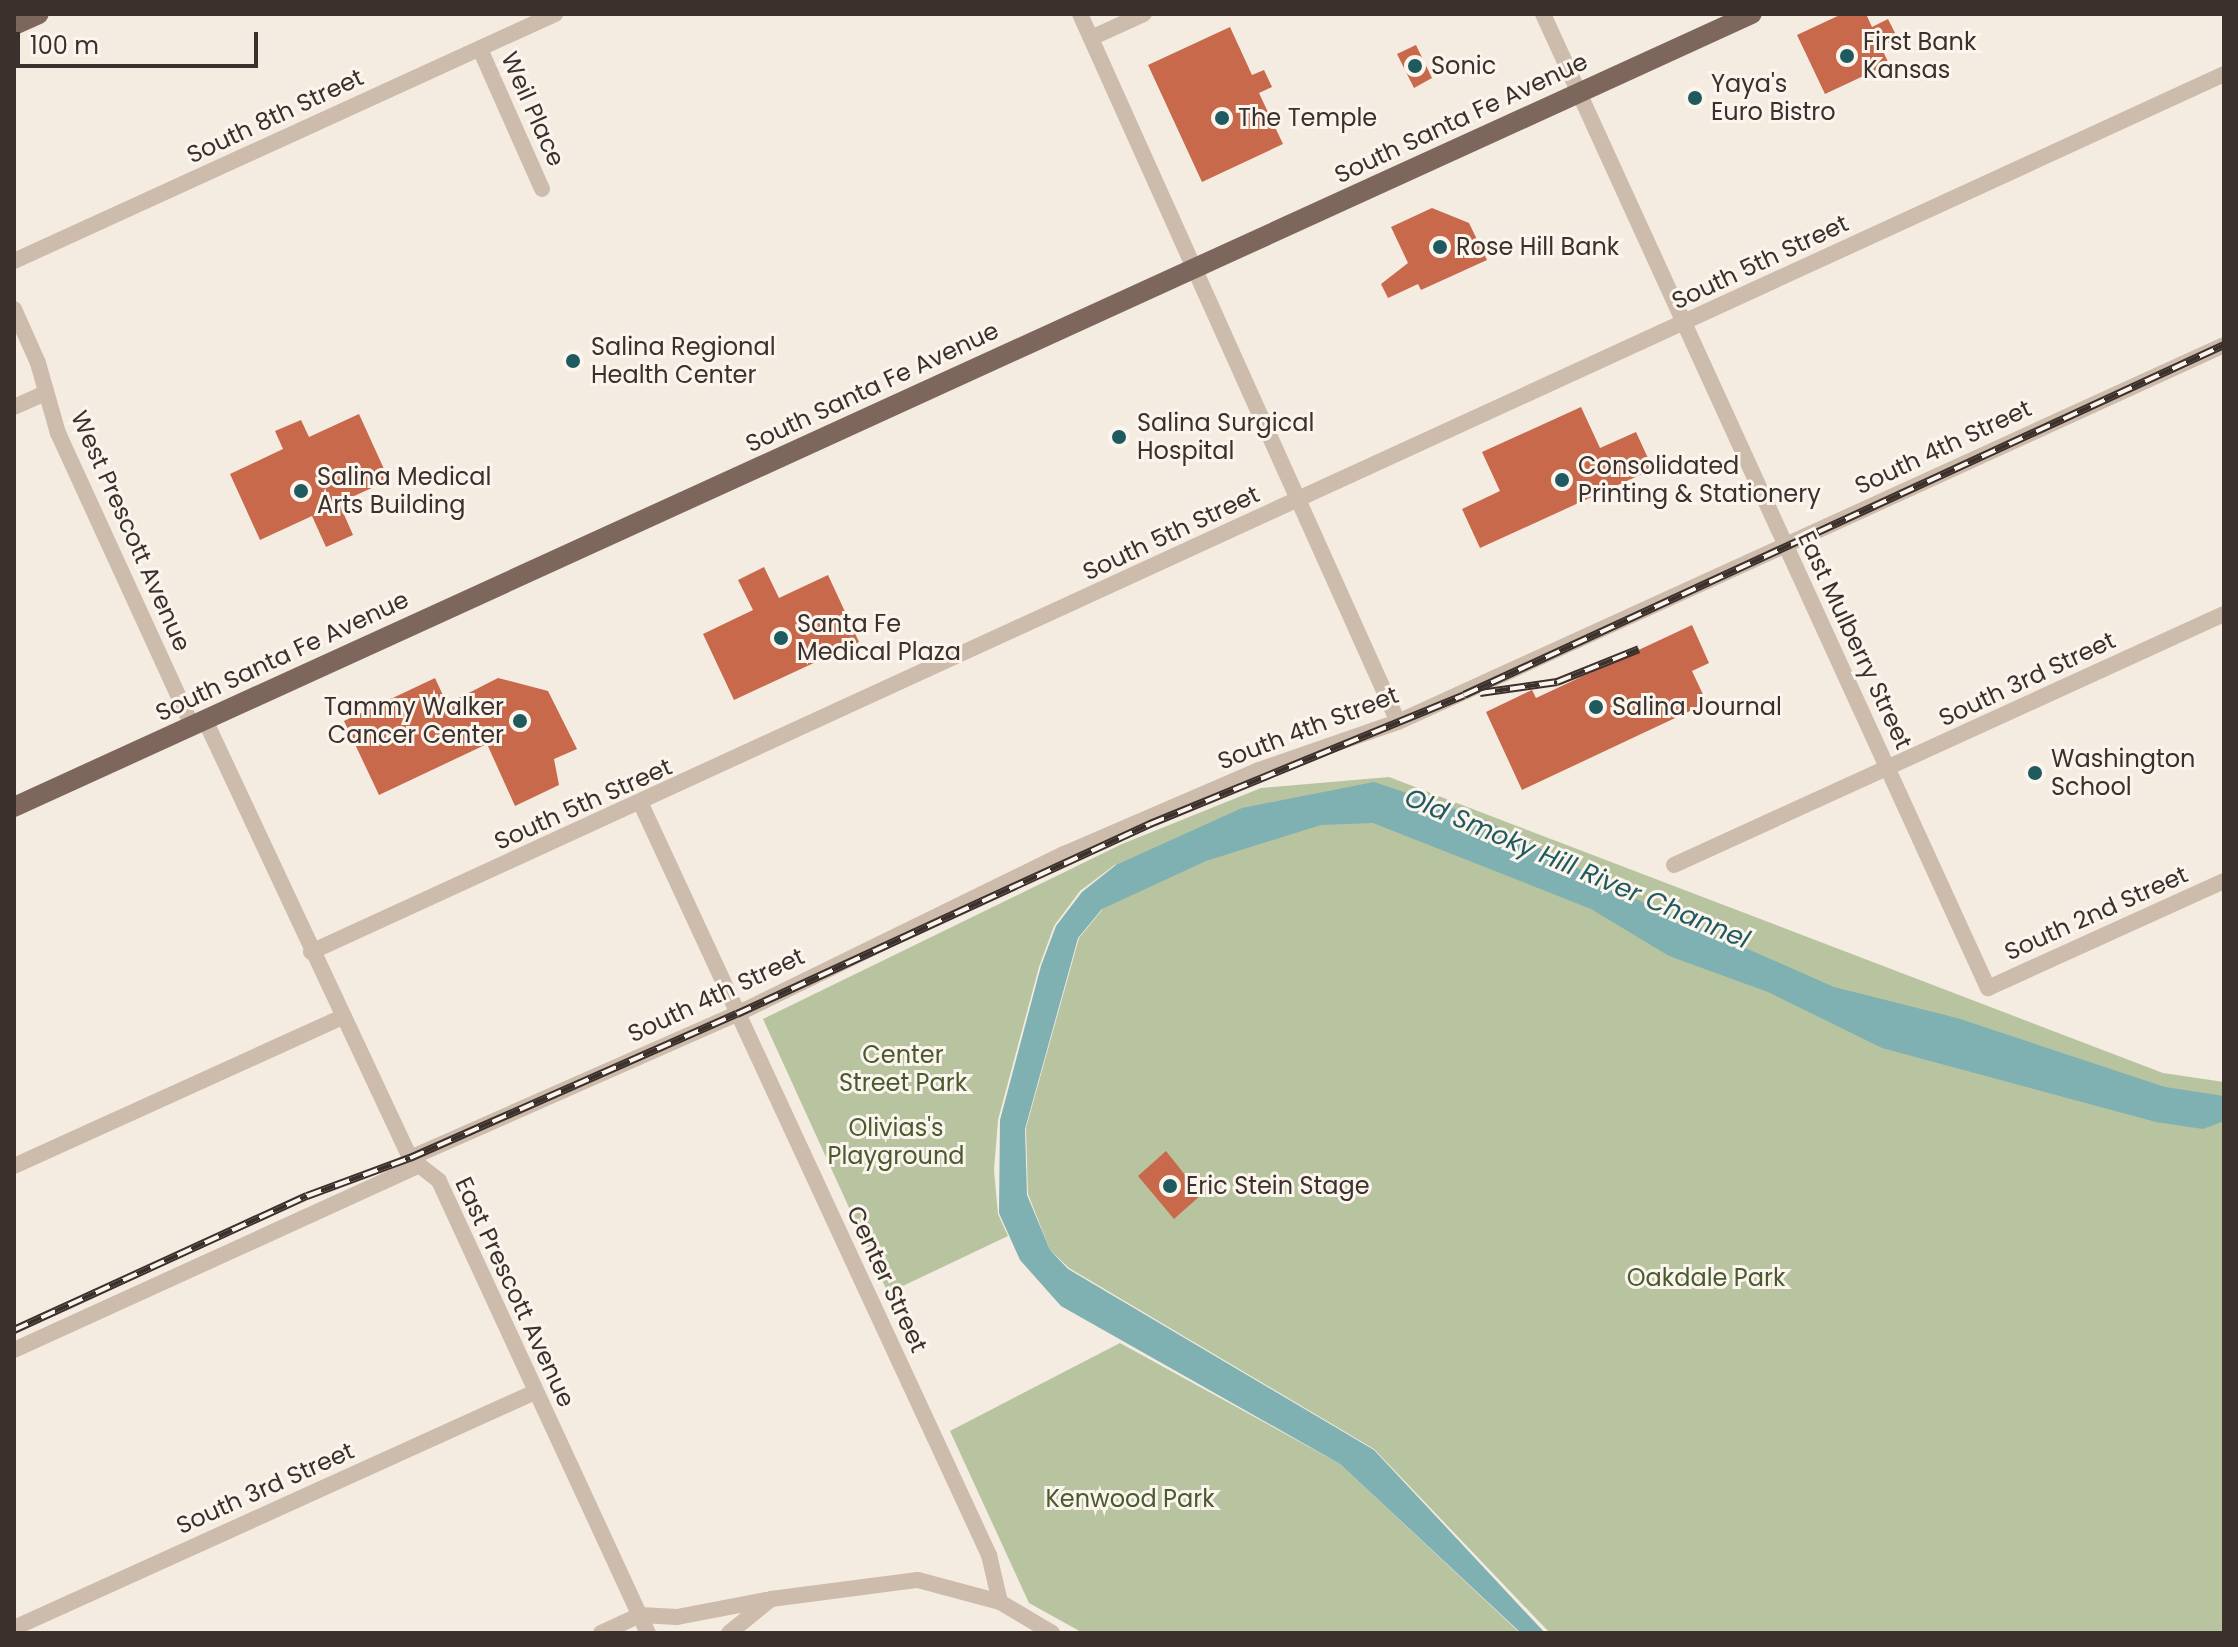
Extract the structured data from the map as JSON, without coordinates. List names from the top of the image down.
{
  "streets": {
    "main road": ["South Santa Fe Avenue"],
    "street": [
      "Weil Place",
      "South 8th Street",
      "South 5th Street",
      "South 4th Street",
      "West Prescott Avenue",
      "East Mulberry Street",
      "South 3rd Street",
      "South 2nd Street",
      "Center Street",
      "East Prescott Avenue"
    ]
  },
  "crossings": [
    ["Weil Place", "South 8th Street"],
    ["South Santa Fe Avenue", "West Prescott Avenue"],
    ["South Santa Fe Avenue", "East Mulberry Street"],
    ["South Santa Fe Avenue", "East Prescott Avenue"],
    ["South 5th Street", "East Mulberry Street"],
    ["South 5th Street", "Center Street"],
    ["South 5th Street", "East Prescott Avenue"],
    ["South 4th Street", "East Mulberry Street"],
    ["South 4th Street", "Center Street"],
    ["South 4th Street", "East Prescott Avenue"],
    ["West Prescott Avenue", "East Prescott Avenue"],
    ["East Mulberry Street", "South 3rd Street"],
    ["East Mulberry Street", "South 2nd Street"],
    ["South 3rd Street", "East Prescott Avenue"]
  ],
  "water": ["Old Smoky Hill River Channel"],
  "parks": [
    "Center Street Park",
    "Olivias's Playground",
    "Oakdale Park",
    "Kenwood Park"
  ],
  "places": [
    "First Bank Kansas",
    "Sonic",
    "Yaya's Euro Bistro",
    "The Temple",
    "Rose Hill Bank",
    "Salina Regional Health Center",
    "Salina Surgical Hospital",
    "Consolidated Printing & Stationery",
    "Salina Medical Arts Building",
    "Santa Fe Medical Plaza",
    "Salina Journal",
    "Tammy Walker Cancer Center",
    "Washington School",
    "Eric Stein Stage"
  ],
  "scale_bar": "100 m"
}
